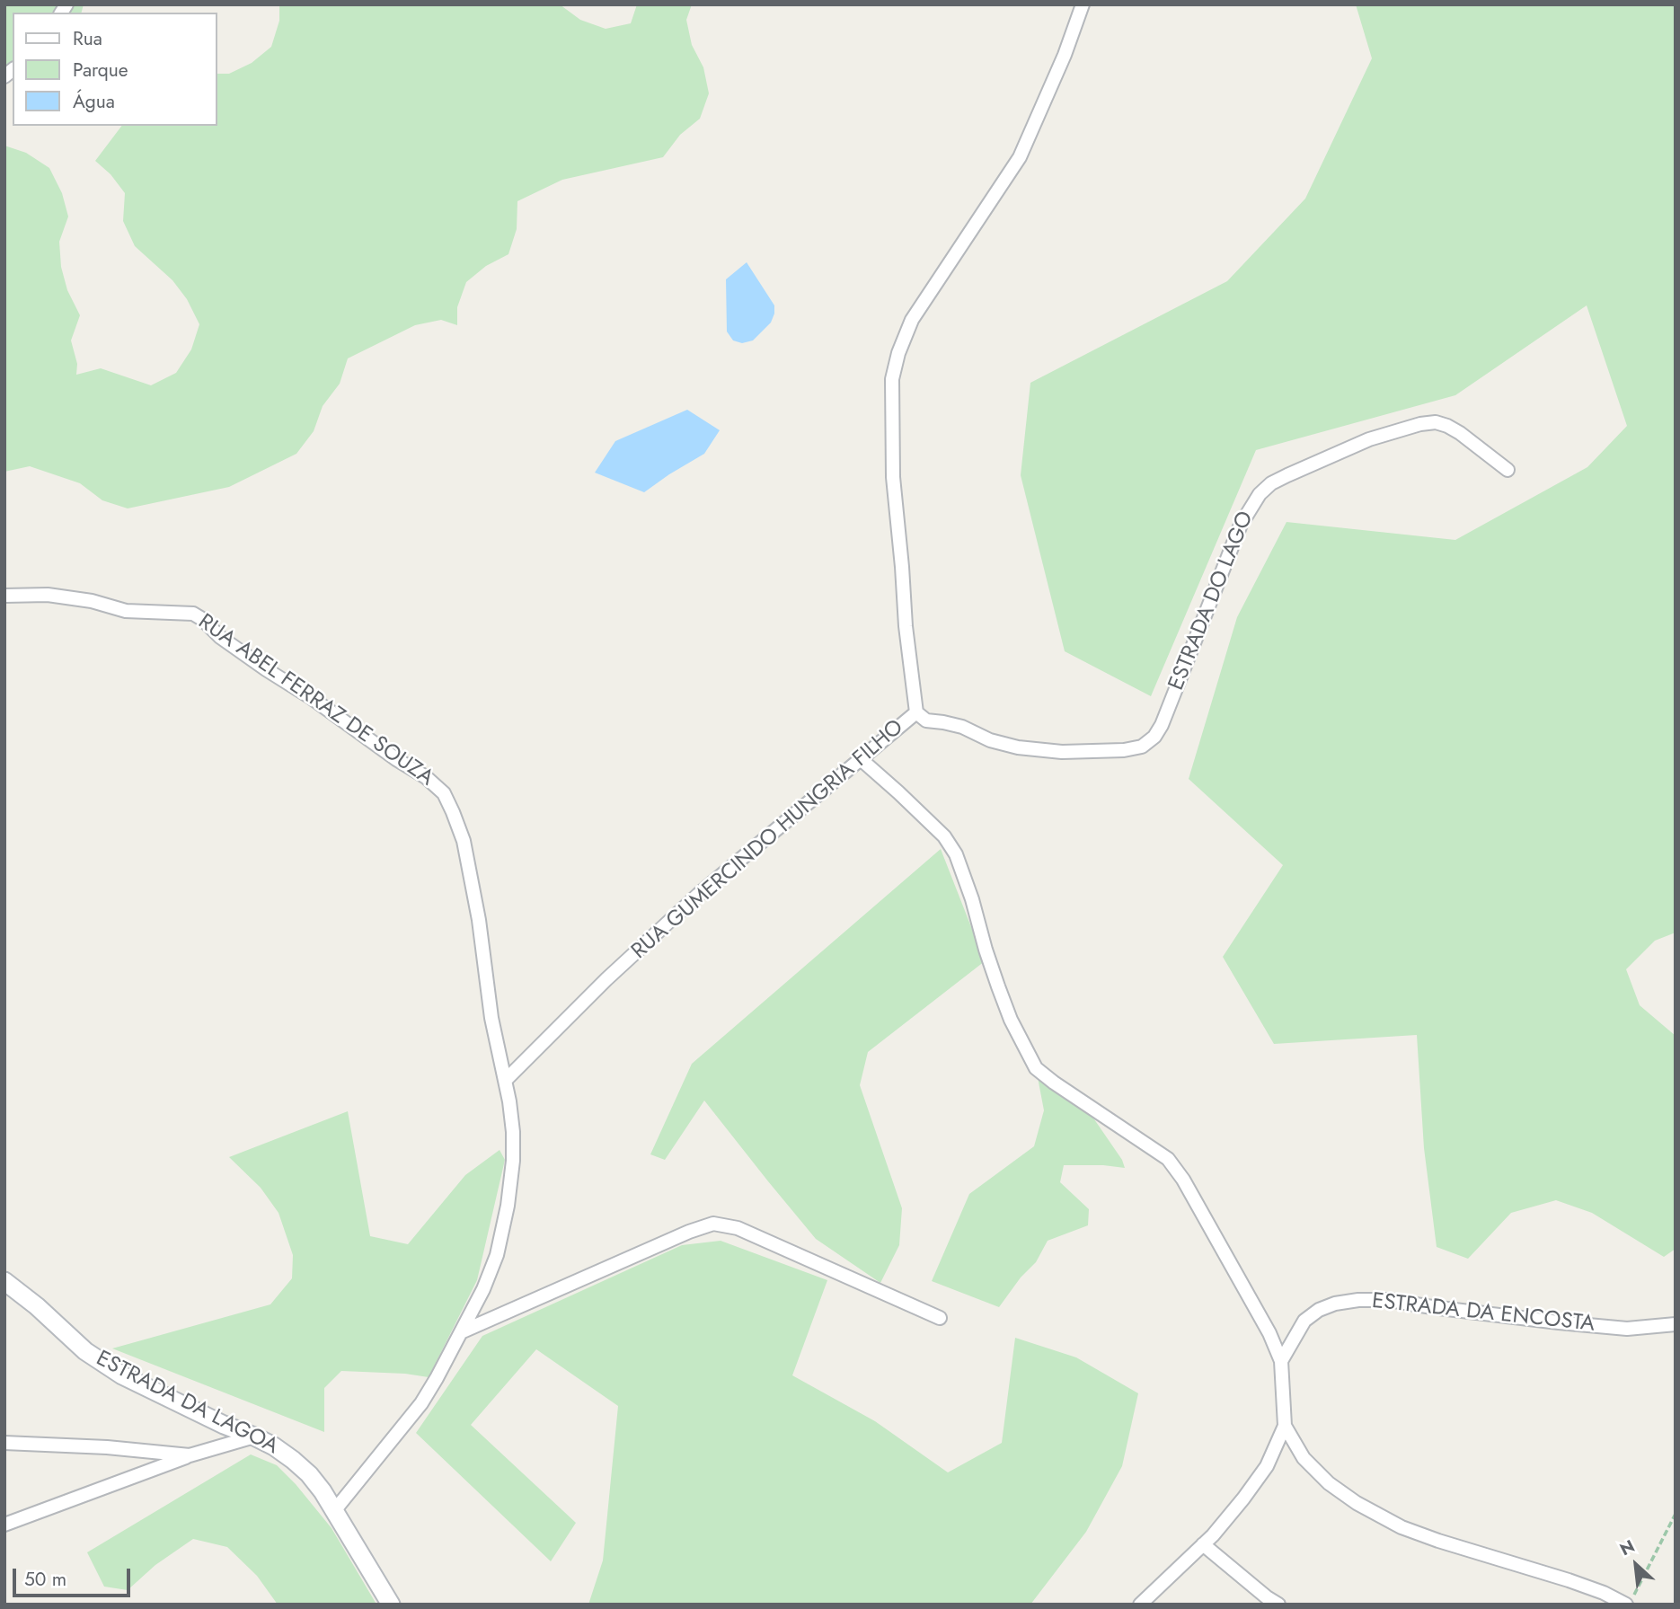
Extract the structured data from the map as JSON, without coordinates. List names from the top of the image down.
{
  "streets": {
    "street": [
      "ESTRADA DO LAGO",
      "RUA ABEL FERRAZ DE SOUZA",
      "RUA GUMERCINDO HUNGRIA FILHO",
      "ESTRADA DA ENCOSTA",
      "ESTRADA DA LAGOA"
    ]
  },
  "crossings": [
    ["ESTRADA DO LAGO", "RUA GUMERCINDO HUNGRIA FILHO"],
    ["RUA ABEL FERRAZ DE SOUZA", "RUA GUMERCINDO HUNGRIA FILHO"]
  ],
  "legend": ["Rua", "Parque", "Água"],
  "scale_bar": "50 m",
  "north": "top left"
}
